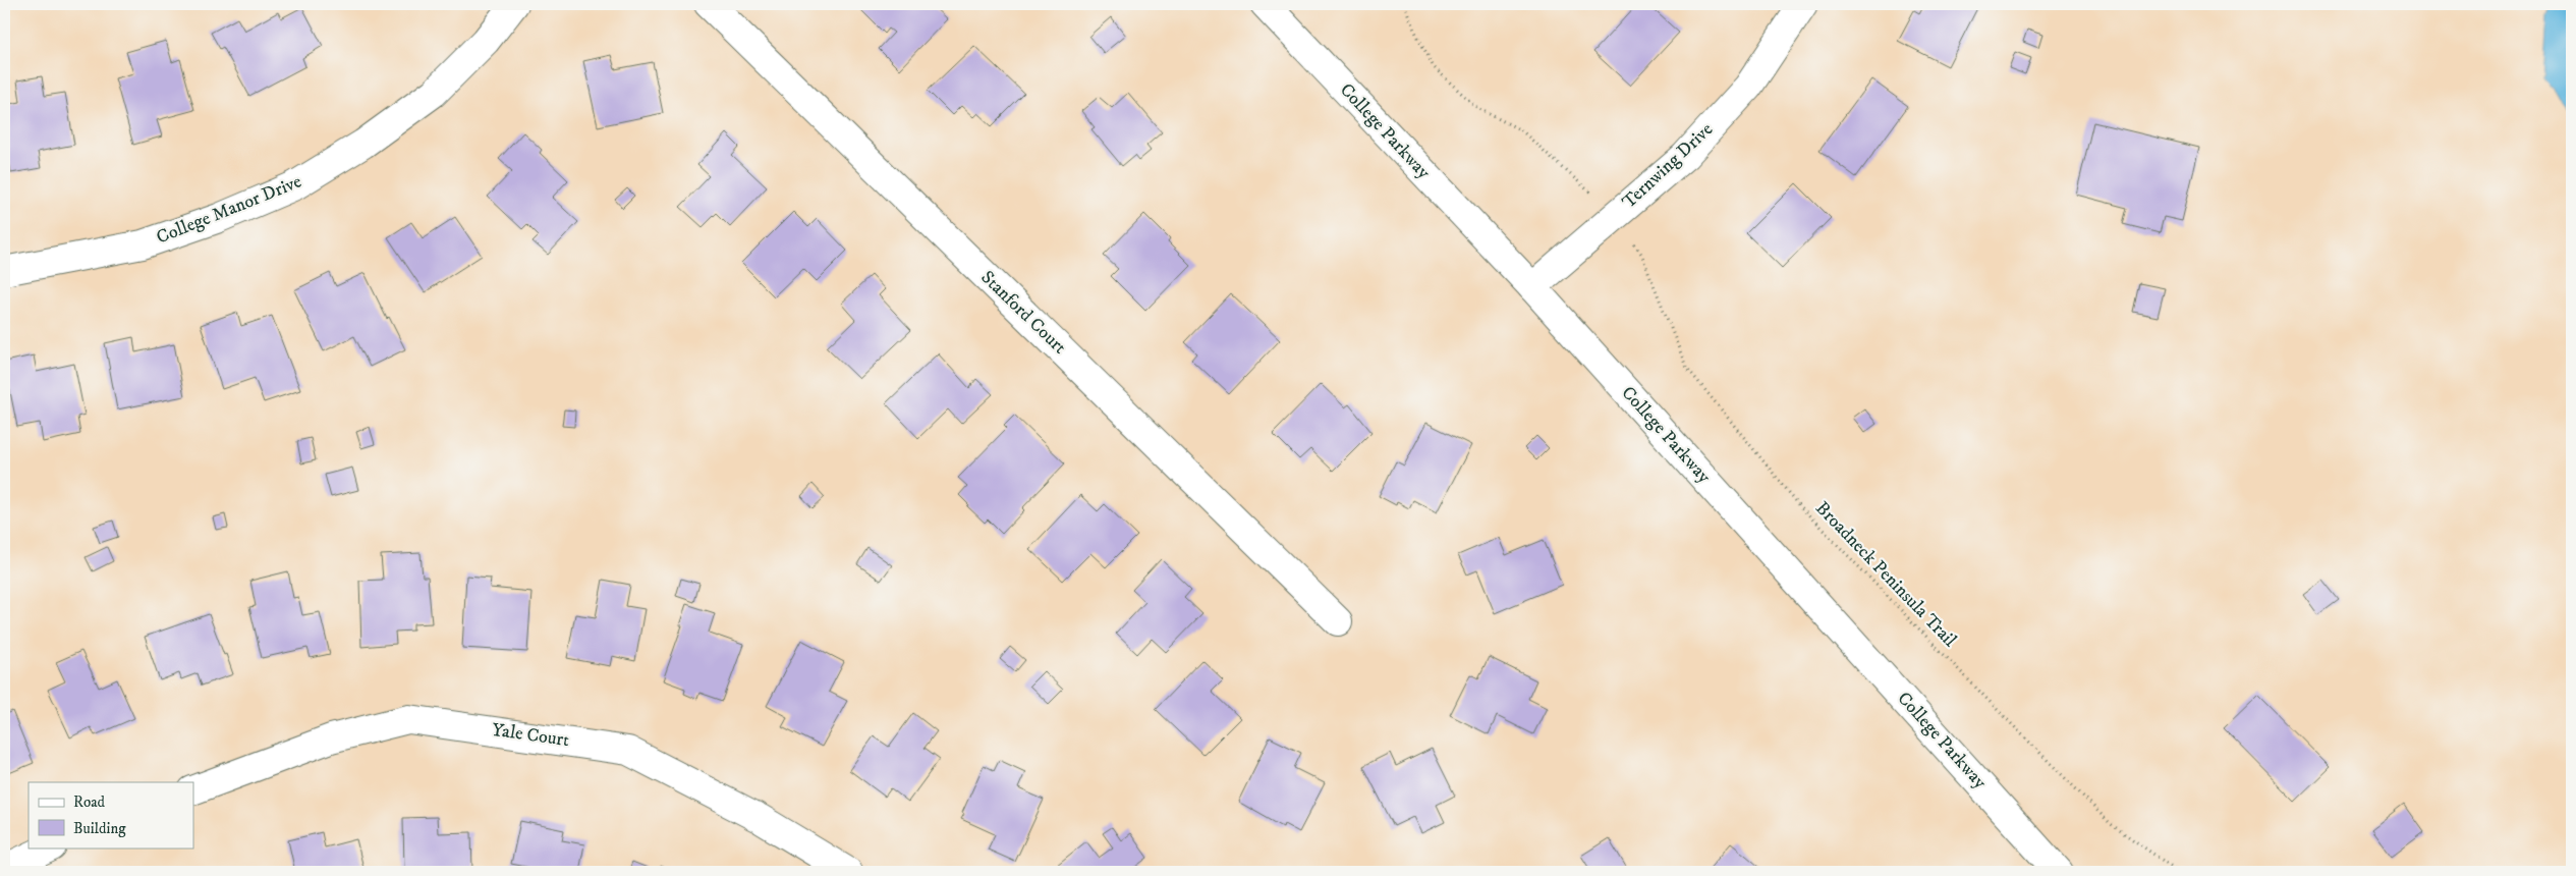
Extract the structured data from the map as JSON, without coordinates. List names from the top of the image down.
{
  "streets": {
    "street": [
      "College Parkway",
      "Ternwing Drive",
      "College Manor Drive",
      "Stanford Court",
      "Yale Court"
    ],
    "path": ["Broadneck Peninsula Trail"]
  },
  "crossings": [
    ["College Parkway", "Ternwing Drive"]
  ],
  "legend": ["Road", "Building"]
}
